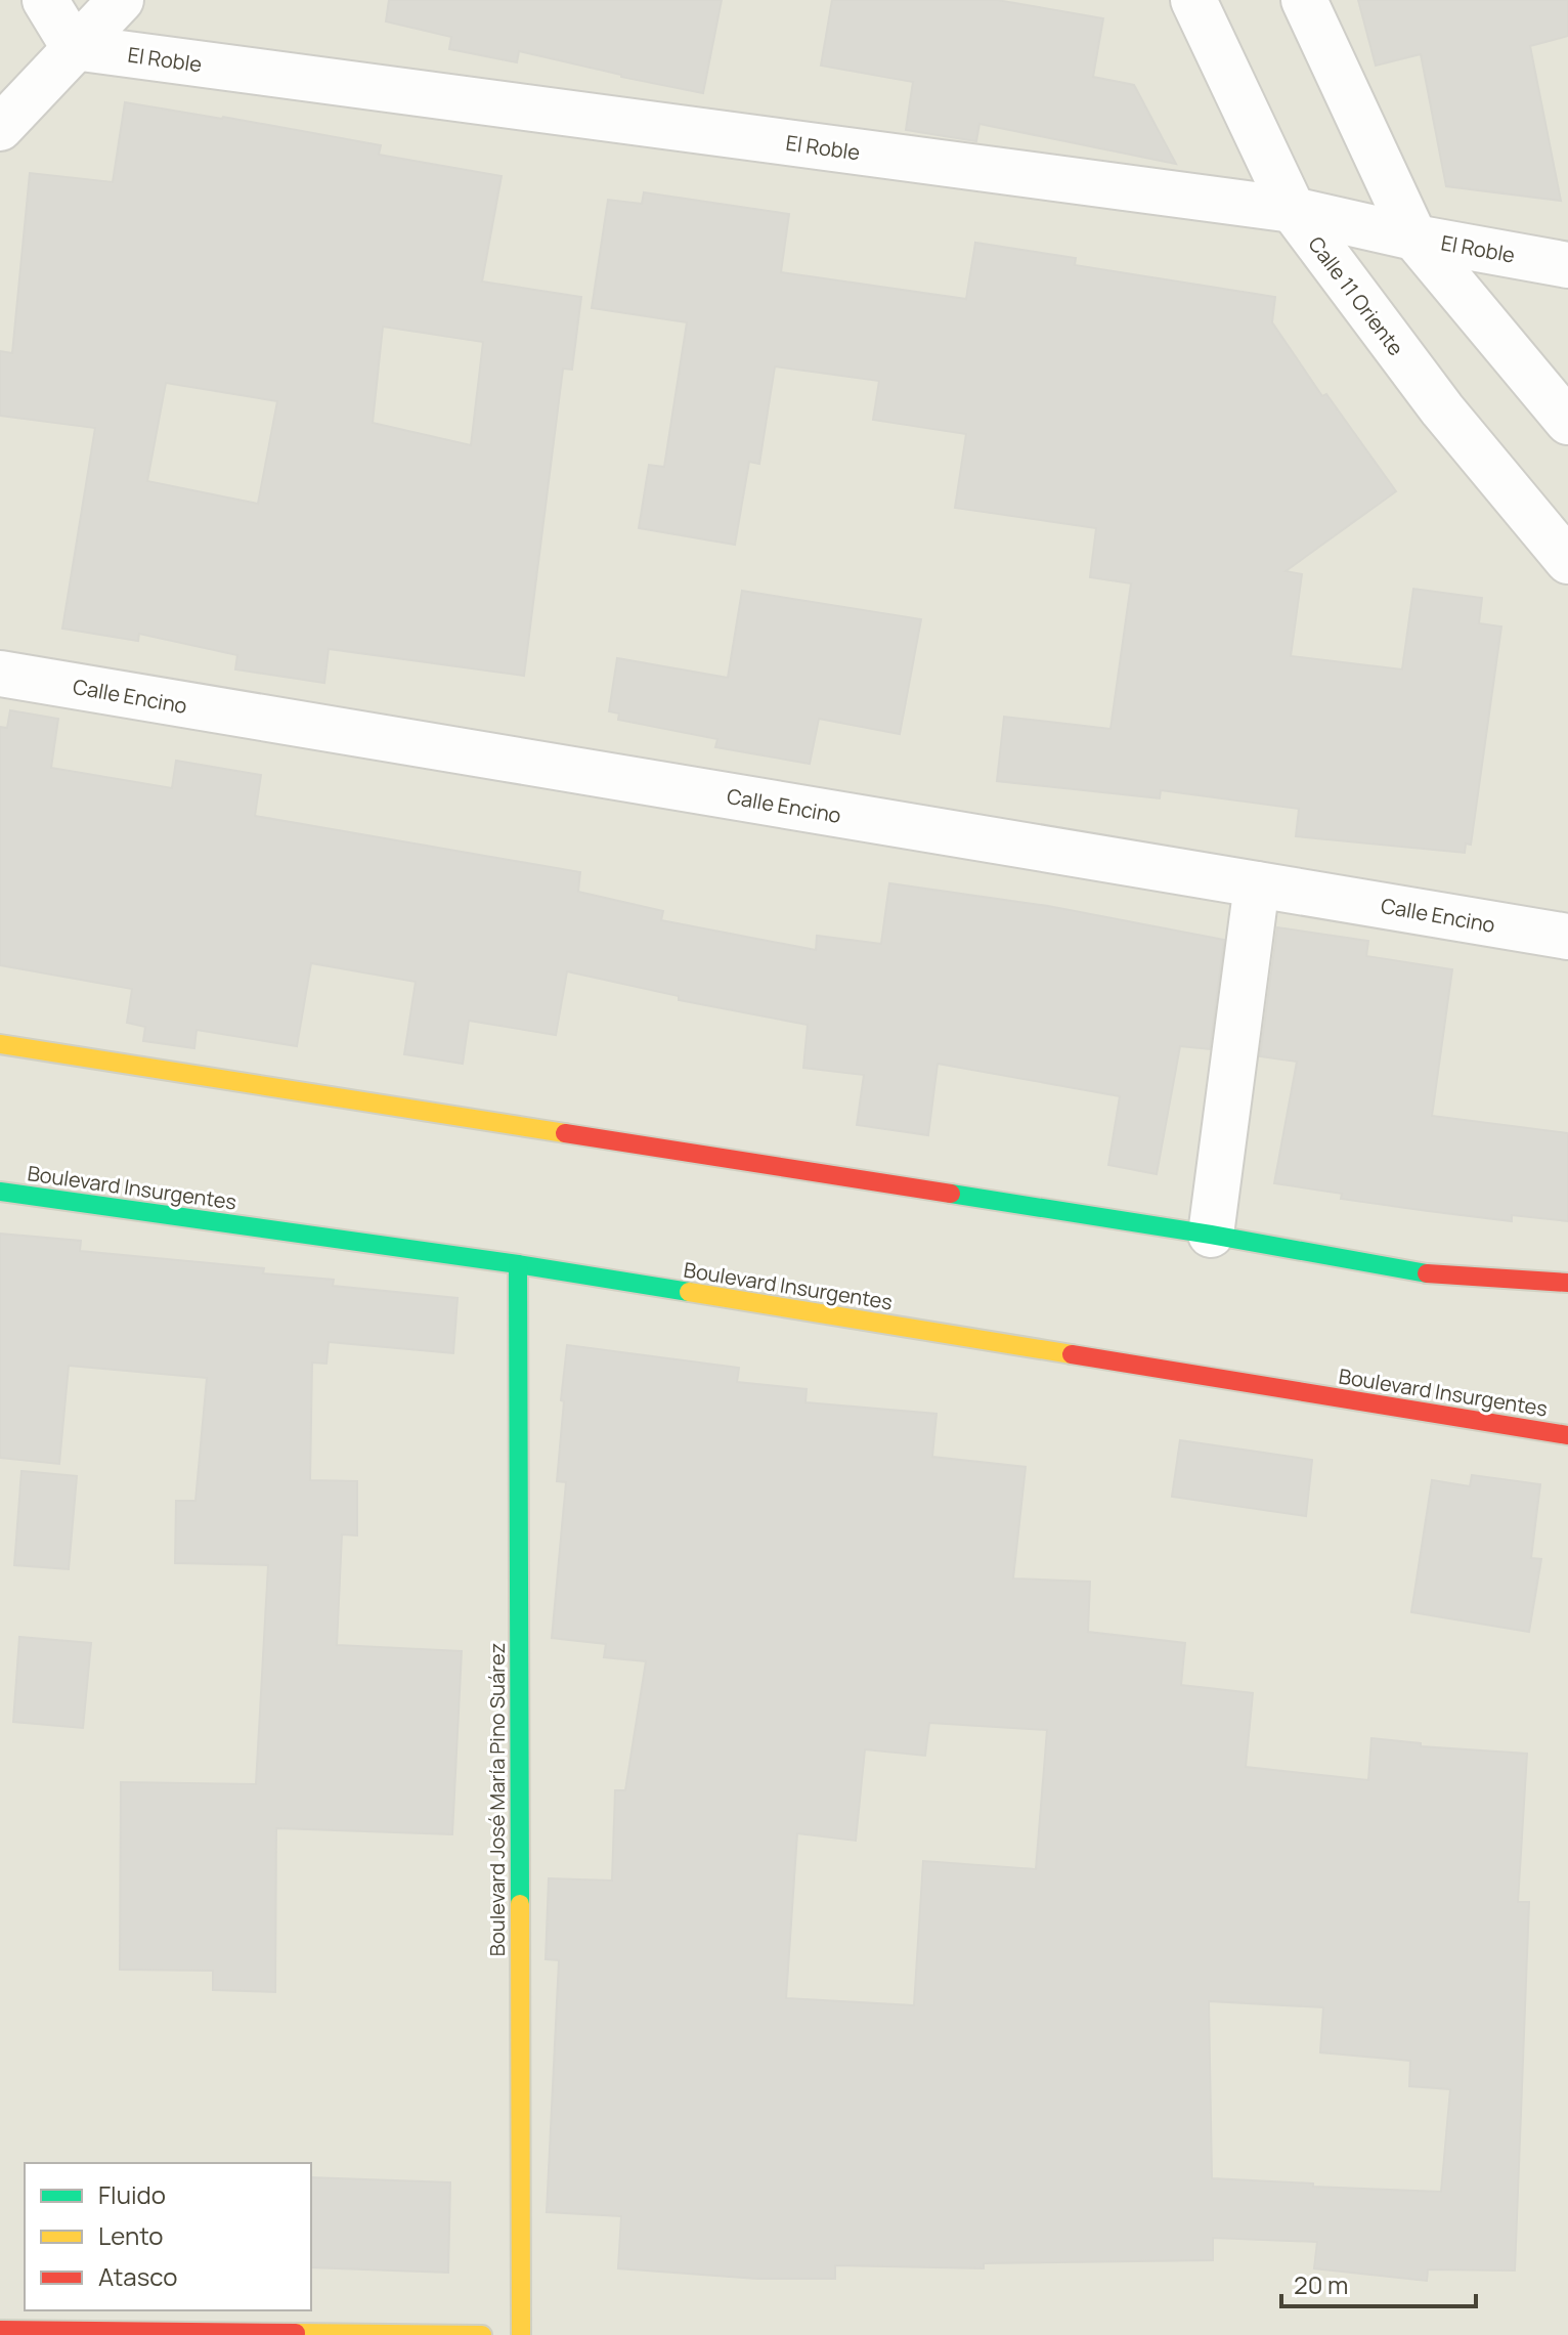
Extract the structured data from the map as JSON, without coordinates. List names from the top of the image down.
{
  "streets": {
    "main road": ["Boulevard Insurgentes", "Boulevard José María Pino Suárez"],
    "street": ["El Roble", "Calle 11 Oriente", "Calle Encino"]
  },
  "crossings": [
    ["El Roble", "Calle 11 Oriente"],
    ["Boulevard Insurgentes", "Boulevard José María Pino Suárez"]
  ],
  "legend": ["Fluido", "Lento", "Atasco"],
  "scale_bar": "20 m"
}
